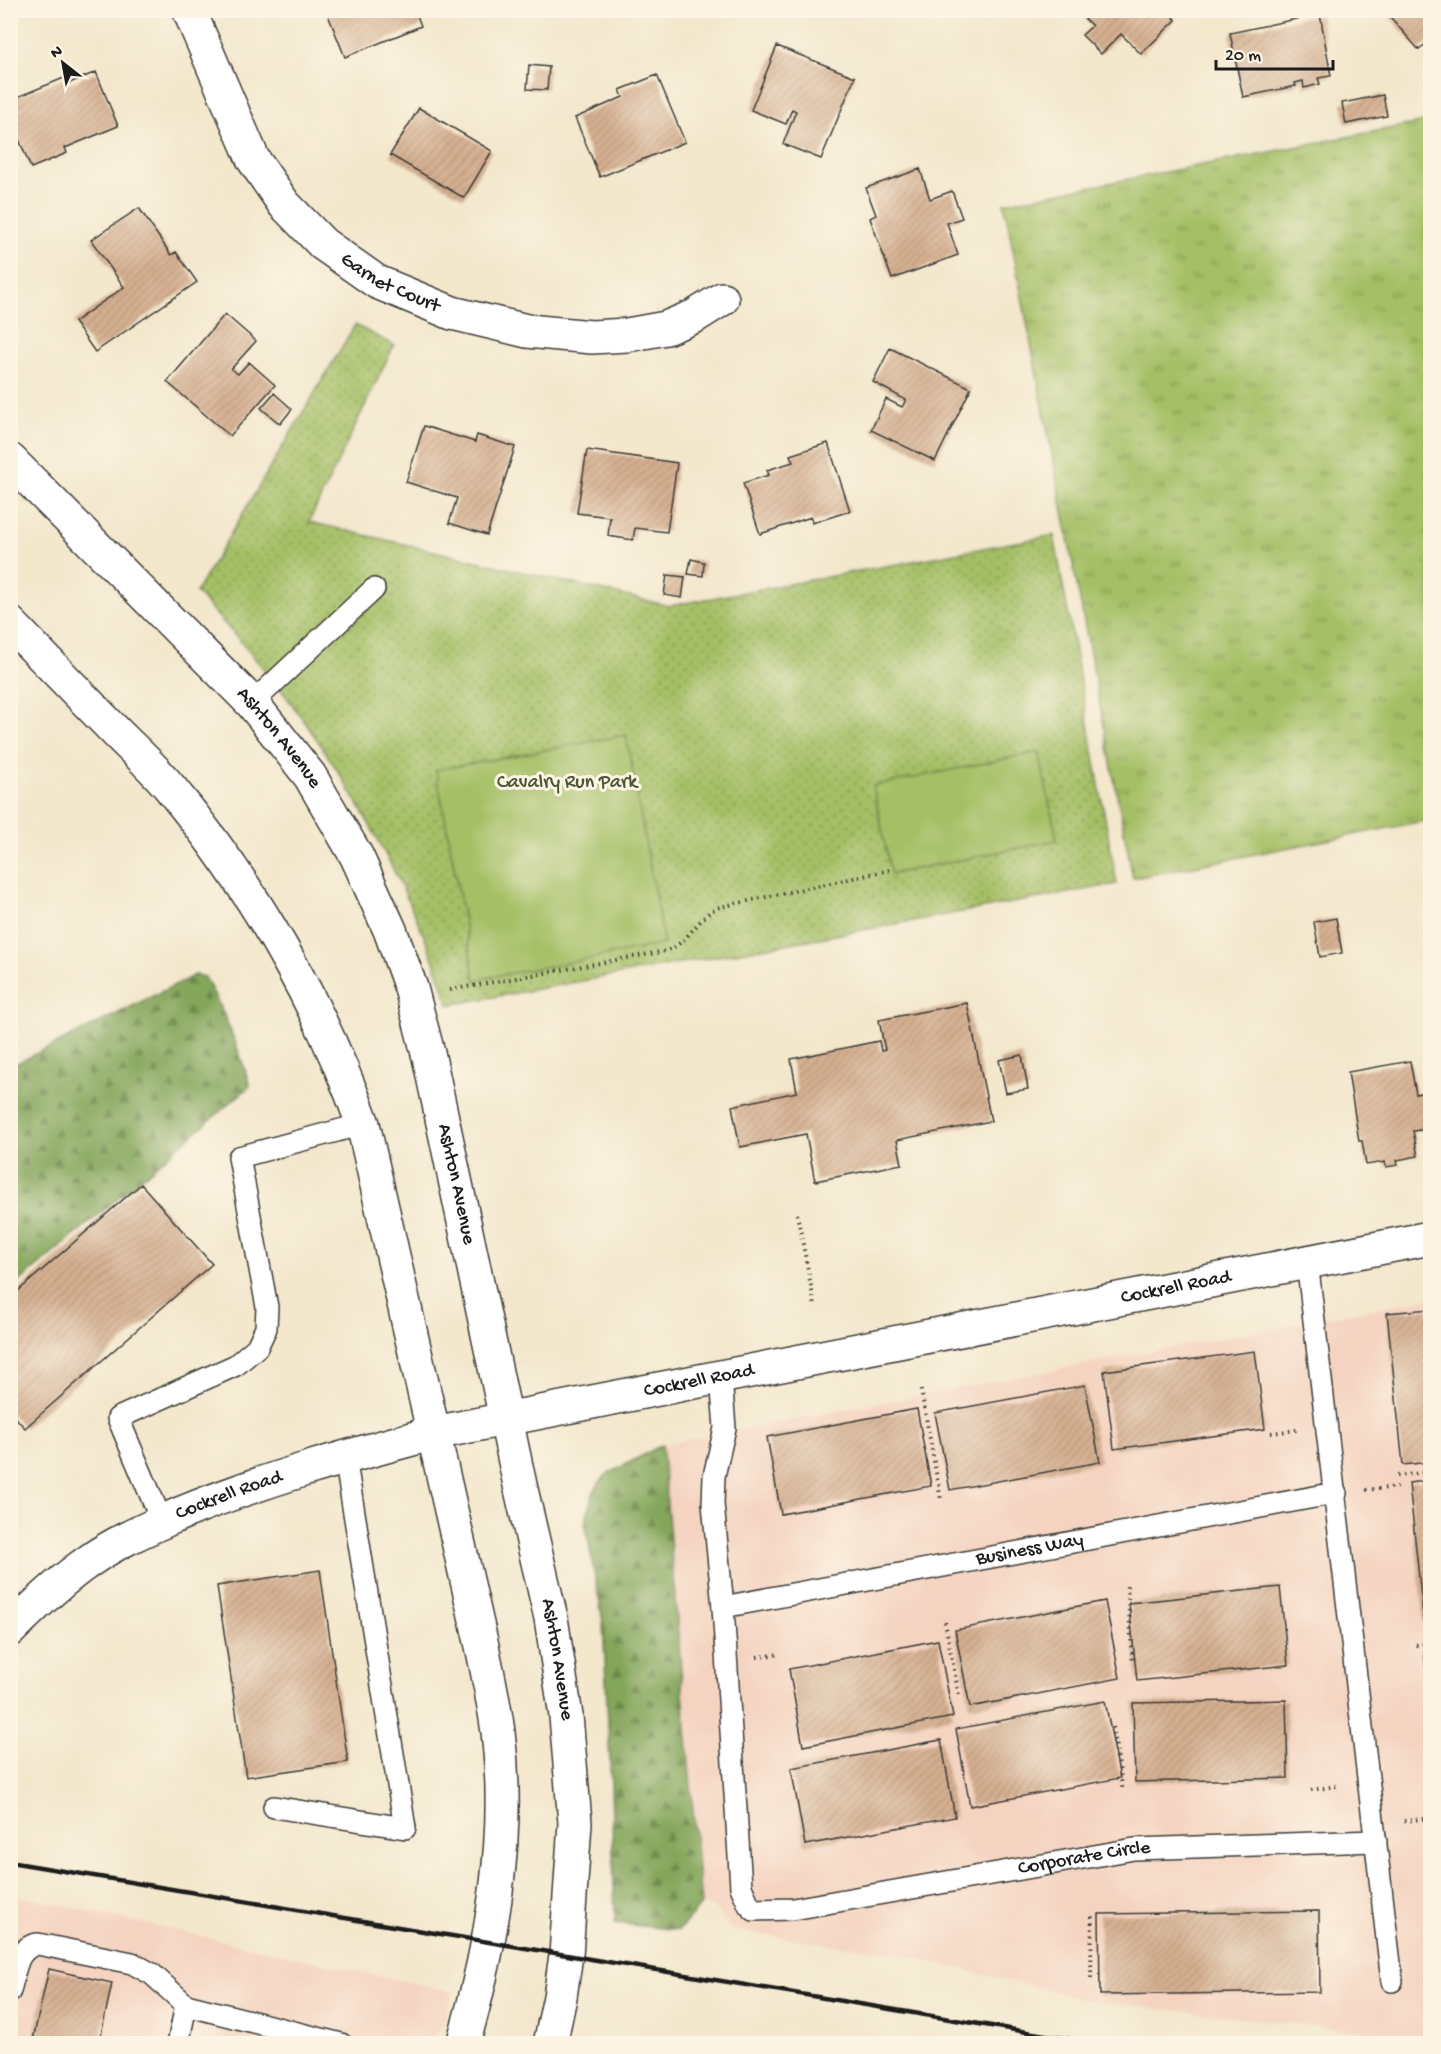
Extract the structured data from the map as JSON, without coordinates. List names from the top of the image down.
{
  "streets": {
    "street": ["Garnet Court", "Ashton Avenue", "Cockrell Road"],
    "lane": ["Business Way", "Corporate Circle"]
  },
  "crossings": [
    ["Ashton Avenue", "Cockrell Road"],
    ["Business Way", "Corporate Circle"]
  ],
  "parks": ["Cavalry Run Park"],
  "scale_bar": "20 m",
  "north": "top left"
}
